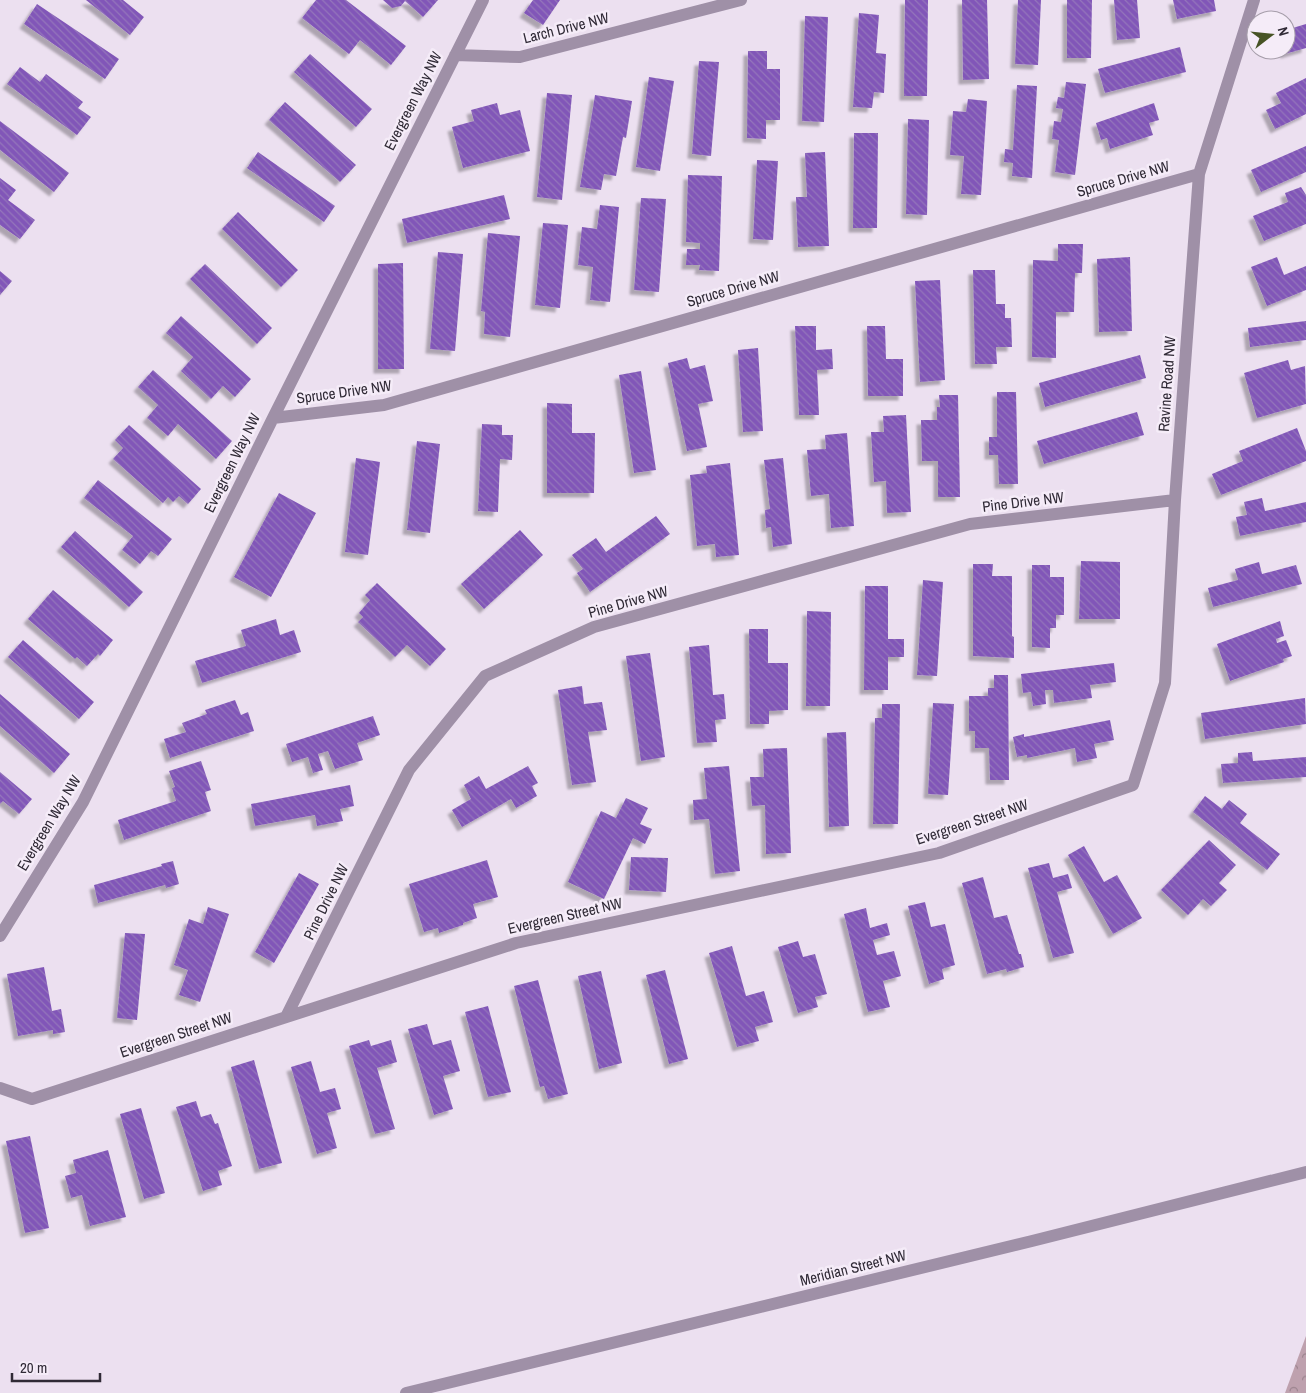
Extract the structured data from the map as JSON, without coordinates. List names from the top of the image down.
{
  "streets": {
    "street": [
      "Larch Drive NW",
      "Evergreen Way NW",
      "Spruce Drive NW",
      "Ravine Road NW",
      "Pine Drive NW",
      "Evergreen Street NW",
      "Meridian Street NW"
    ]
  },
  "crossings": [
    ["Larch Drive NW", "Evergreen Way NW"],
    ["Evergreen Way NW", "Spruce Drive NW"],
    ["Spruce Drive NW", "Ravine Road NW"],
    ["Ravine Road NW", "Pine Drive NW"],
    ["Ravine Road NW", "Evergreen Street NW"],
    ["Pine Drive NW", "Evergreen Street NW"]
  ],
  "scale_bar": "20 m",
  "north": "right"
}
